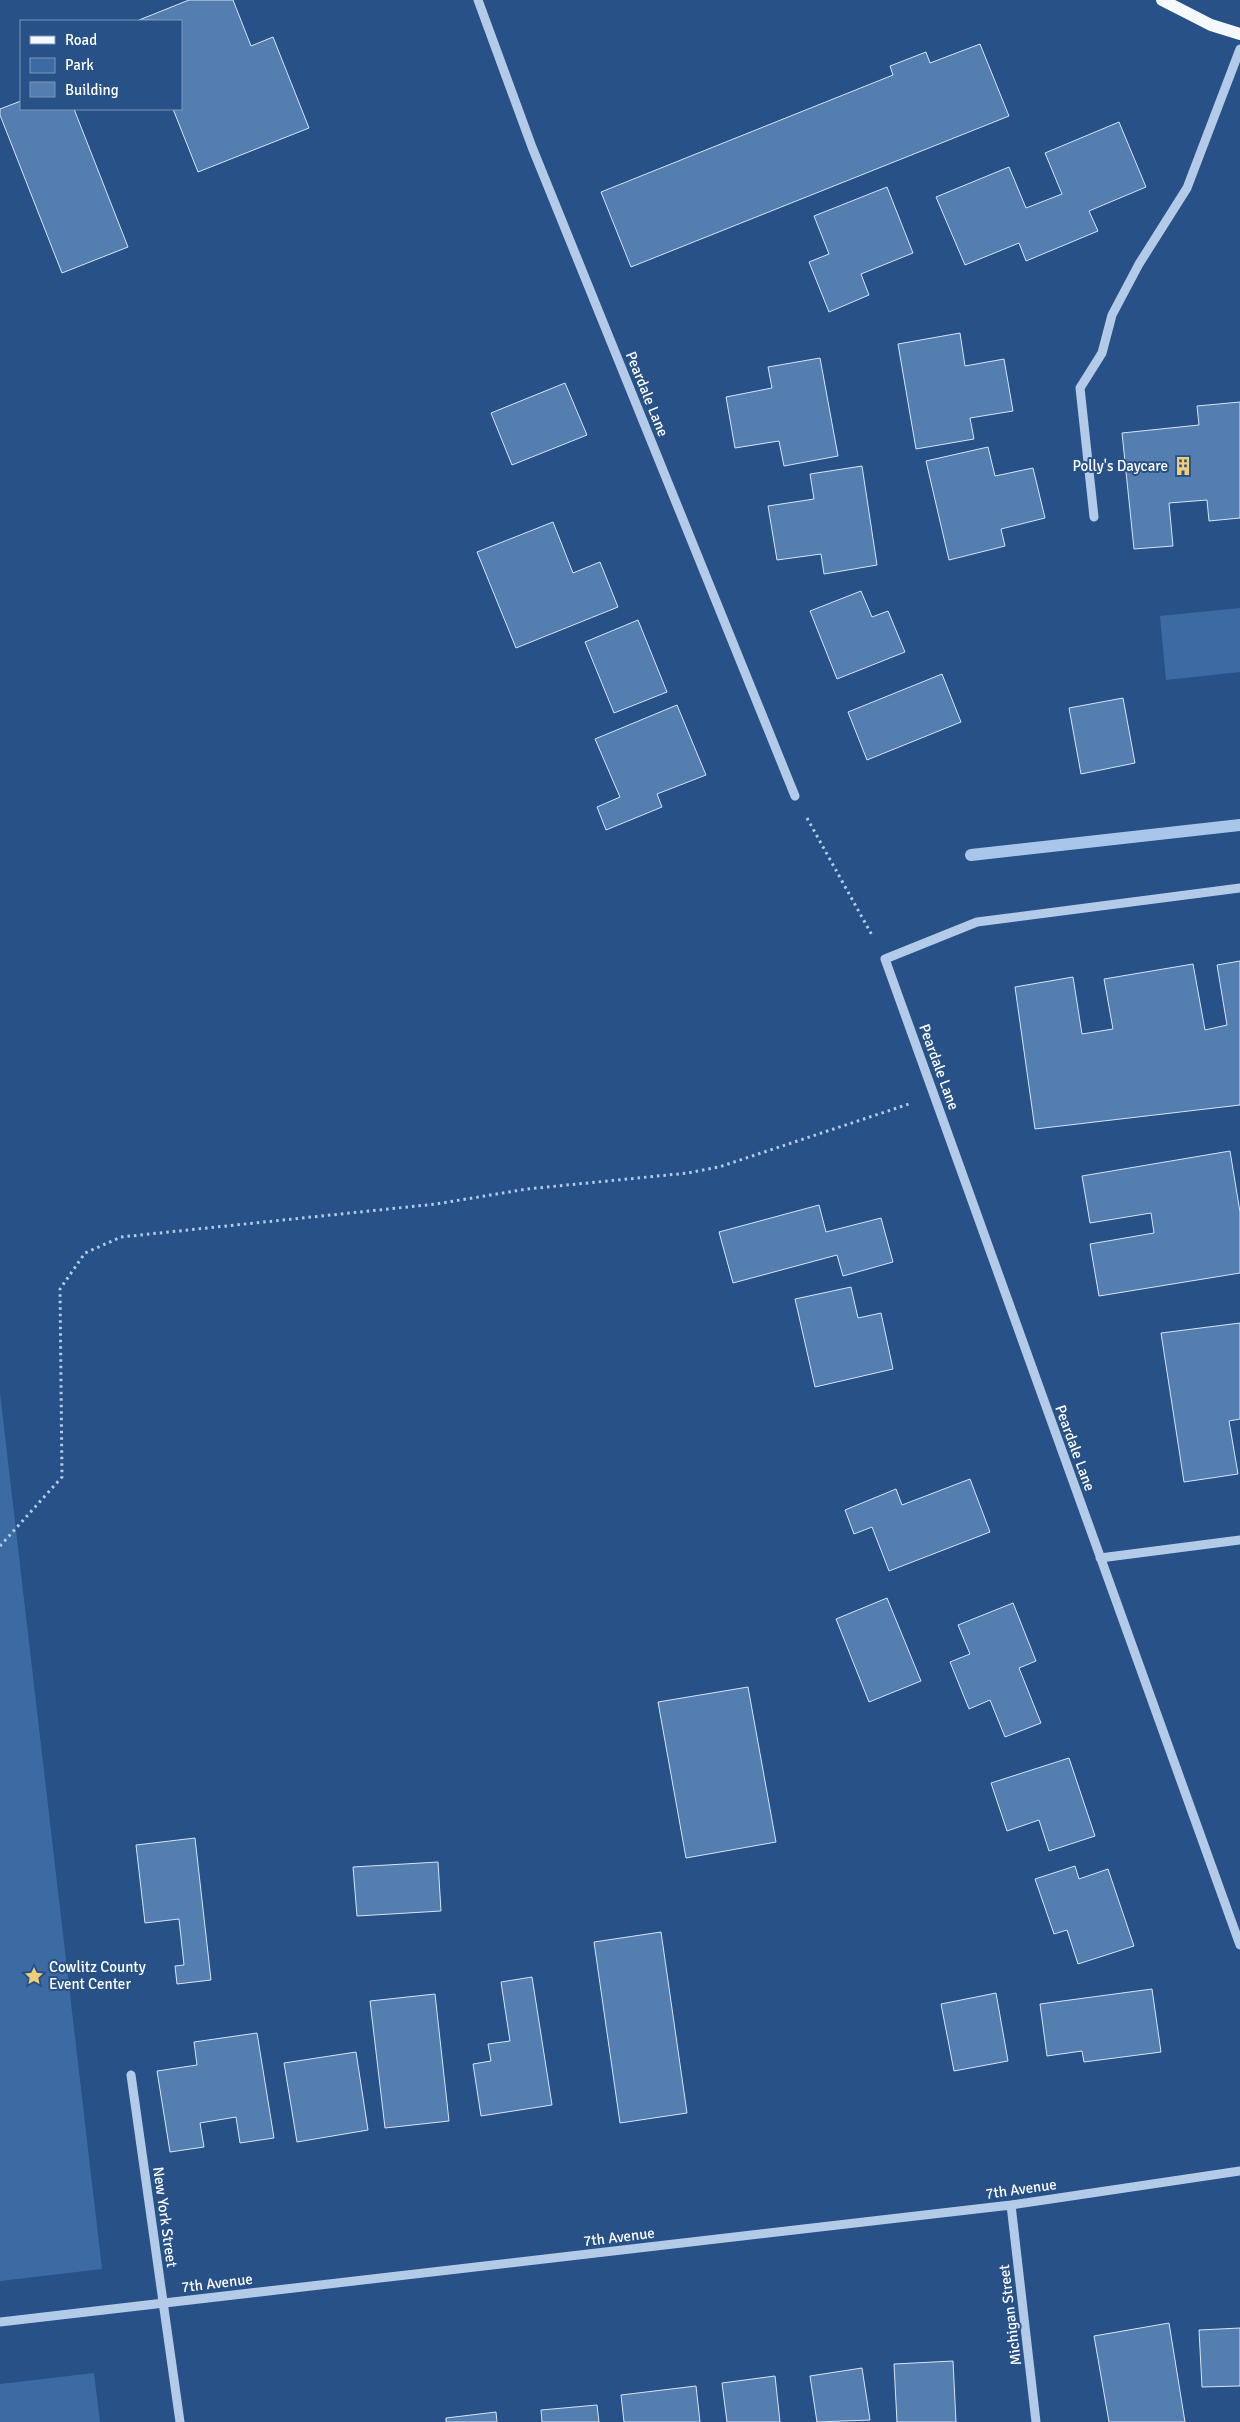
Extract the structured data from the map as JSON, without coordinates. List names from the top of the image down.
{
  "streets": {
    "street": [
      "Peardale Lane",
      "7th Avenue",
      "New York Street",
      "Michigan Street"
    ]
  },
  "crossings": [
    ["7th Avenue", "New York Street"],
    ["7th Avenue", "Michigan Street"]
  ],
  "places": {
    "building": ["Polly's Daycare"],
    "place": ["Cowlitz County Event Center"]
  },
  "legend": ["Road", "Park", "Building"]
}
